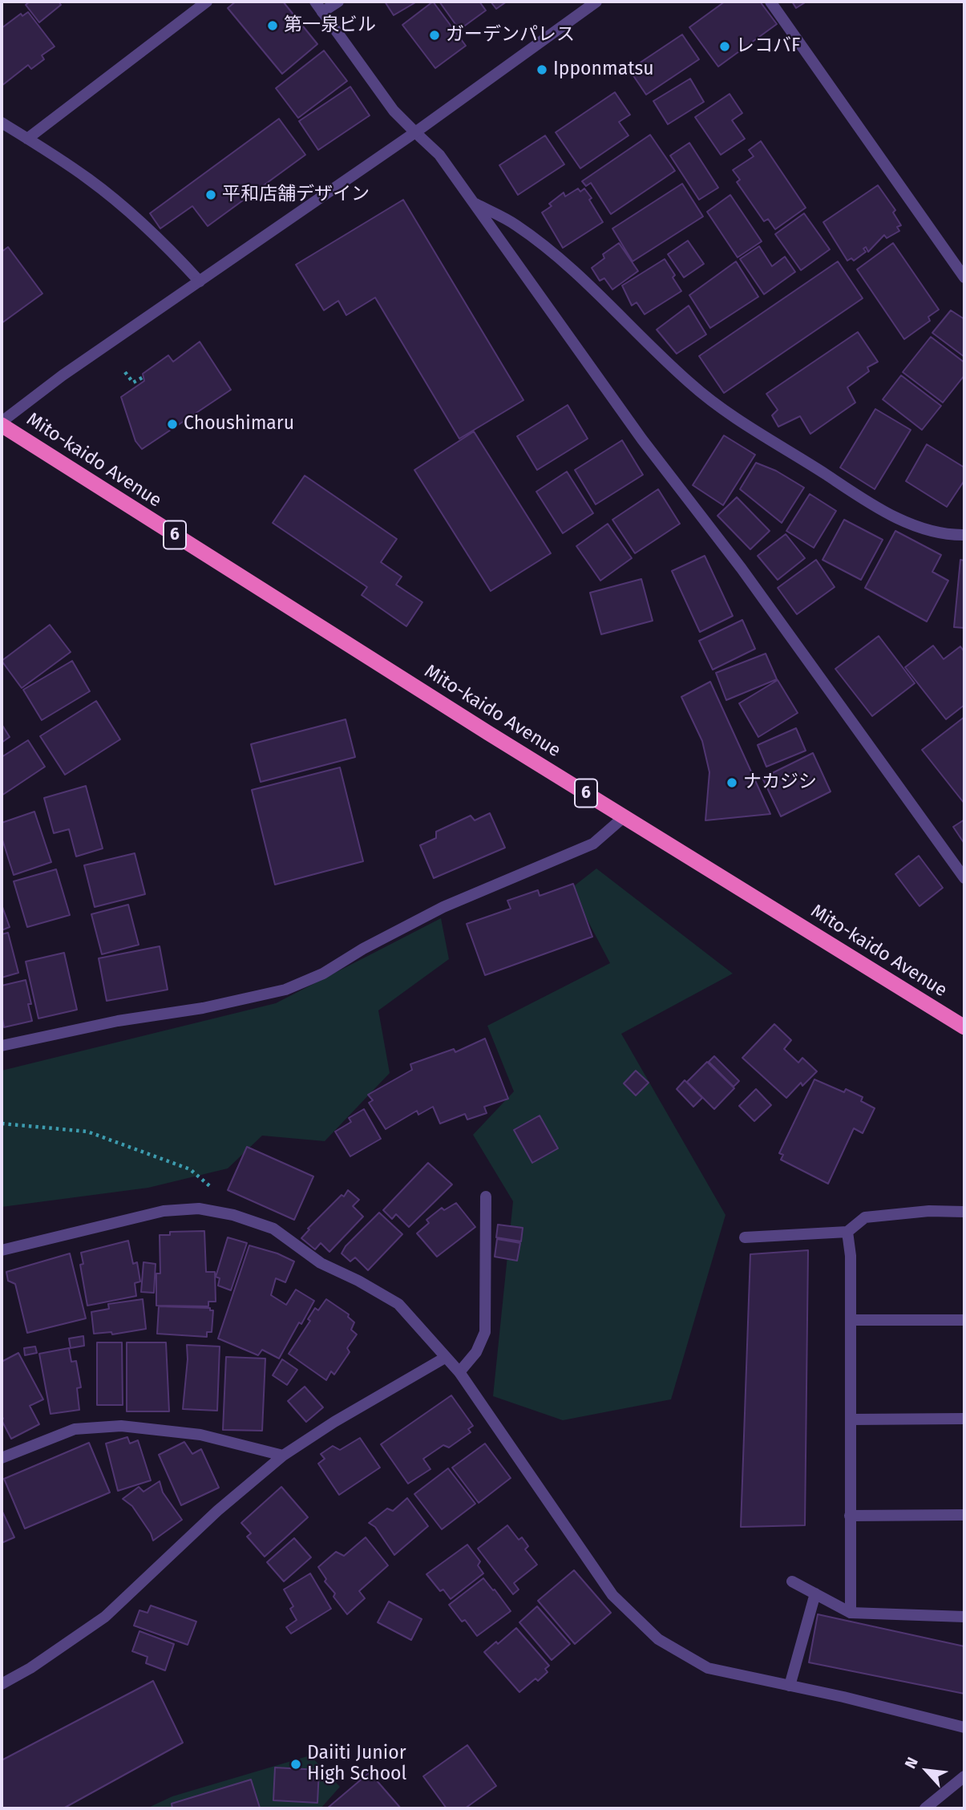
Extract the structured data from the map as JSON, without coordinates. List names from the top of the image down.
{
  "streets": {
    "highway": ["Mito-kaido Avenue", "6"]
  },
  "places": [
    "第一泉ビル",
    "ガーデンパレス",
    "レコバF",
    "Ipponmatsu",
    "平和店舗デザイン",
    "Choushimaru",
    "ナカジシ",
    "Daiiti Junior High School"
  ],
  "north": "top left"
}
